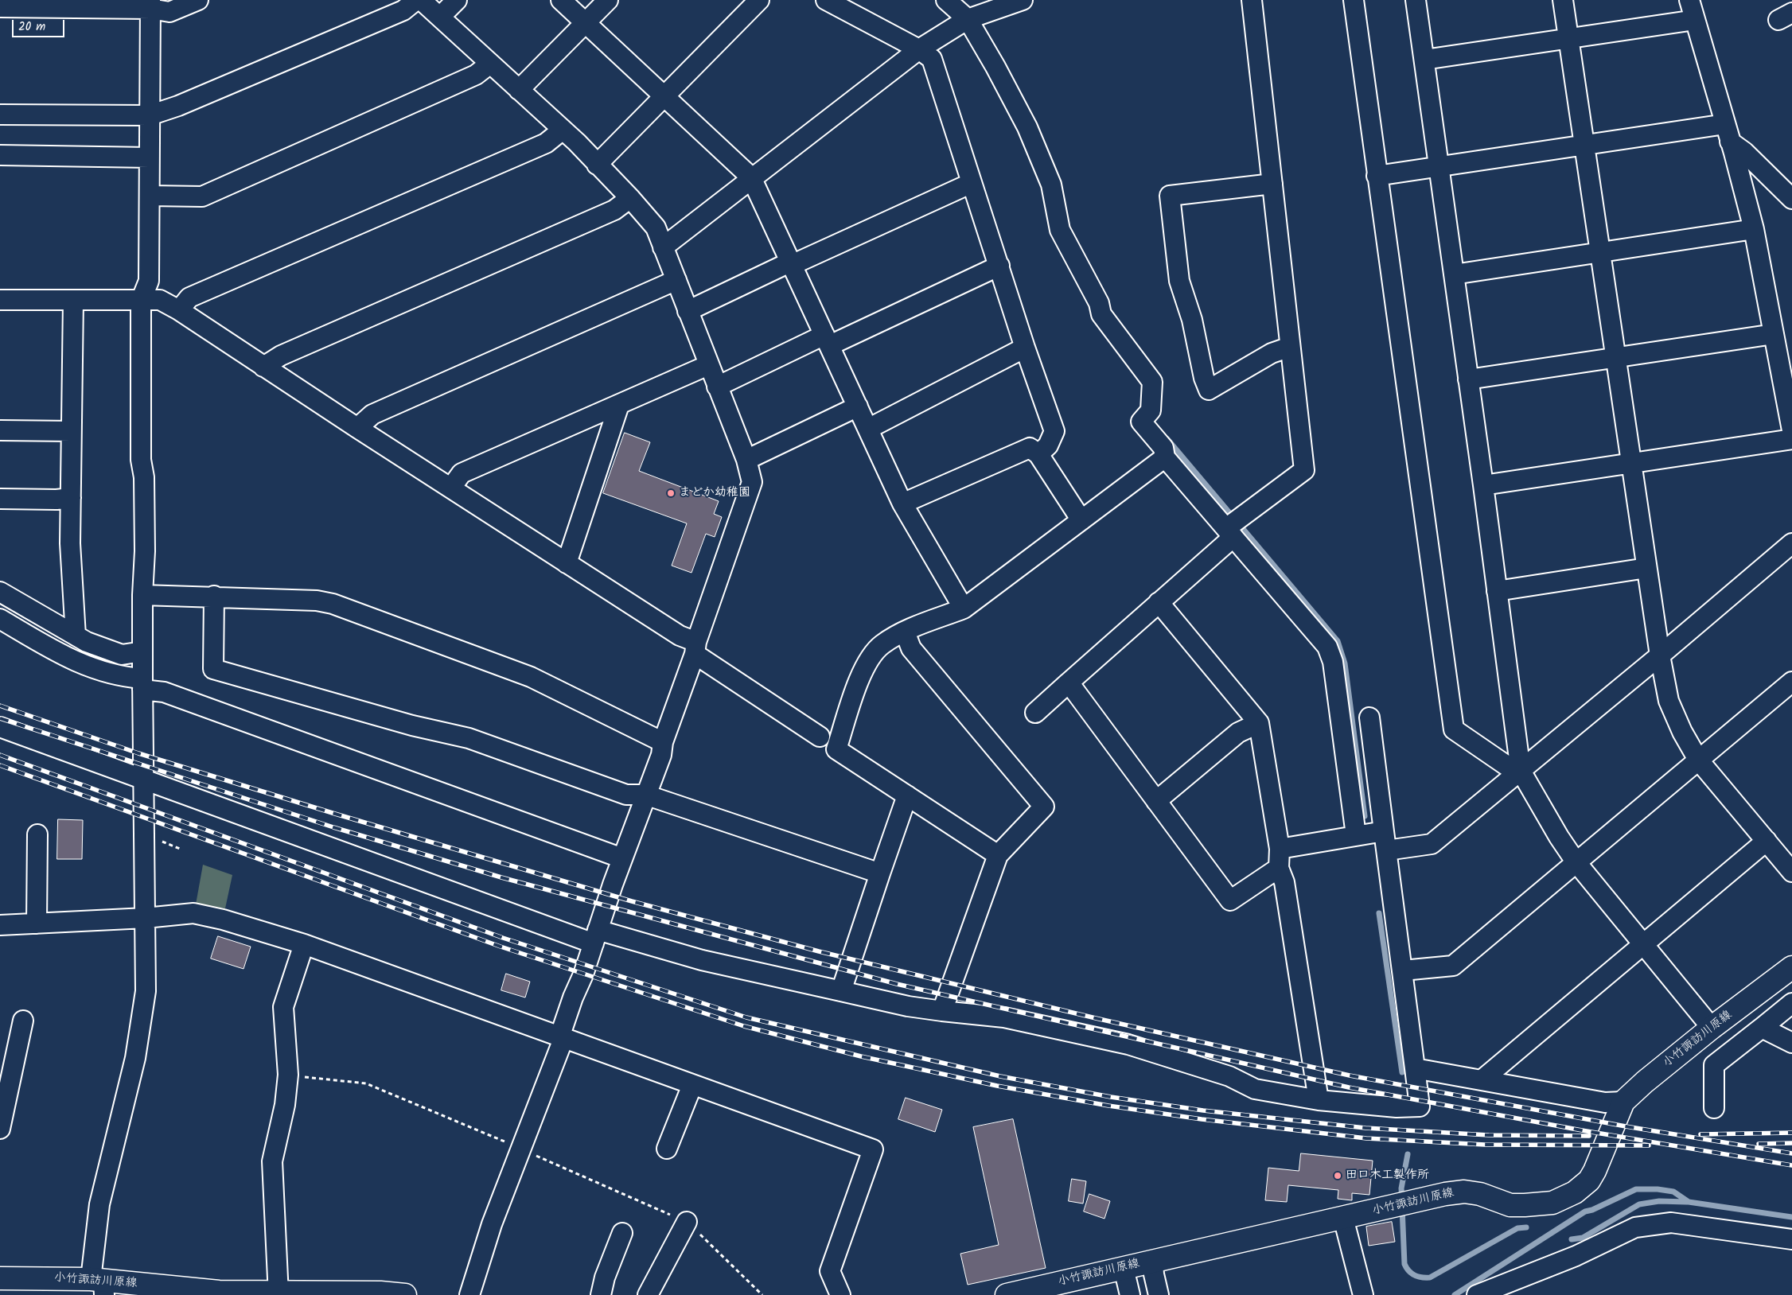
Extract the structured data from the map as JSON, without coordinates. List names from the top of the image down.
{
  "streets": {
    "main road": ["小竹諏訪川原線"]
  },
  "places": ["まどか幼稚園", "田口木工製作所"],
  "scale_bar": "20 m"
}
